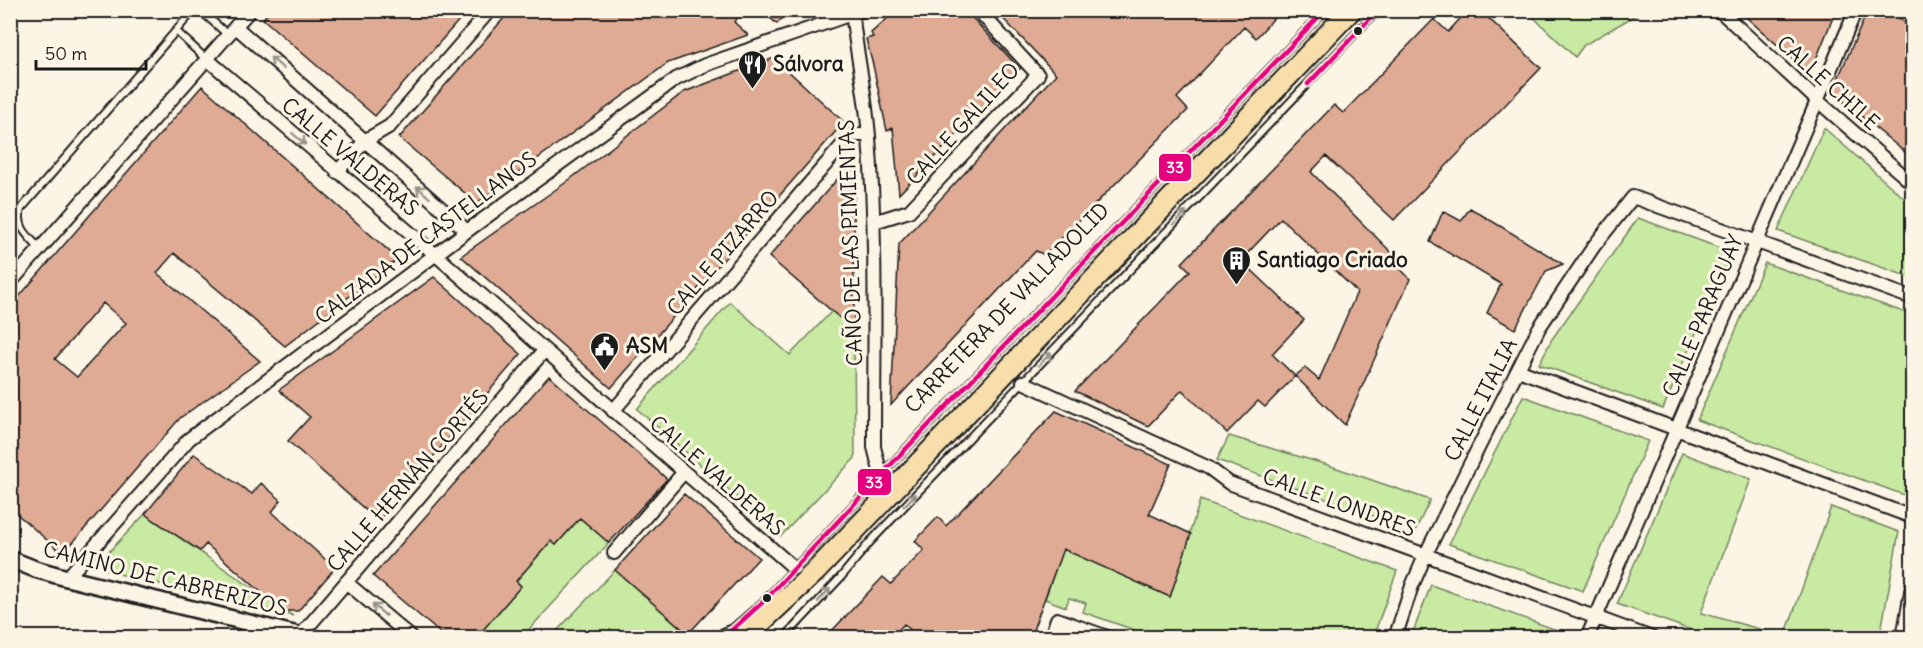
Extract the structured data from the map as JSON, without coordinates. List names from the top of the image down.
{
  "streets": {
    "highway": ["CARRETERA DE VALLADOLID"],
    "street": [
      "CALLE CHILE",
      "CALLE GALILEO",
      "CALLE VALDERAS",
      "CALZADA DE CASTELLANOS",
      "CAÑO DE LAS PIMIENTAS",
      "CALLE PIZARRO",
      "CALLE PARAGUAY",
      "CALLE ITALIA",
      "CALLE HERNÁN CORTÉS",
      "CALLE LONDRES",
      "CAMINO DE CABRERIZOS"
    ]
  },
  "crossings": [
    ["CALLE CHILE", "CALLE PARAGUAY"],
    ["CALLE GALILEO", "CAÑO DE LAS PIMIENTAS"],
    ["CALLE VALDERAS", "CALZADA DE CASTELLANOS"],
    ["CALLE VALDERAS", "CALLE PIZARRO"],
    ["CALLE VALDERAS", "CARRETERA DE VALLADOLID"],
    ["CALLE VALDERAS", "CALLE HERNÁN CORTÉS"],
    ["CALZADA DE CASTELLANOS", "CAÑO DE LAS PIMIENTAS"],
    ["CALZADA DE CASTELLANOS", "CAMINO DE CABRERIZOS"],
    ["CAÑO DE LAS PIMIENTAS", "CALLE PIZARRO"],
    ["CAÑO DE LAS PIMIENTAS", "CARRETERA DE VALLADOLID"],
    ["CALLE PARAGUAY", "CALLE ITALIA"],
    ["CALLE PARAGUAY", "CALLE LONDRES"],
    ["CALLE ITALIA", "CALLE LONDRES"],
    ["CALLE HERNÁN CORTÉS", "CAMINO DE CABRERIZOS"]
  ],
  "places": {
    "restaurant": ["Sálvora"],
    "building": ["Santiago Criado"],
    "public building": ["ASM"]
  },
  "lines": ["transit line 33"],
  "scale_bar": "50 m"
}
